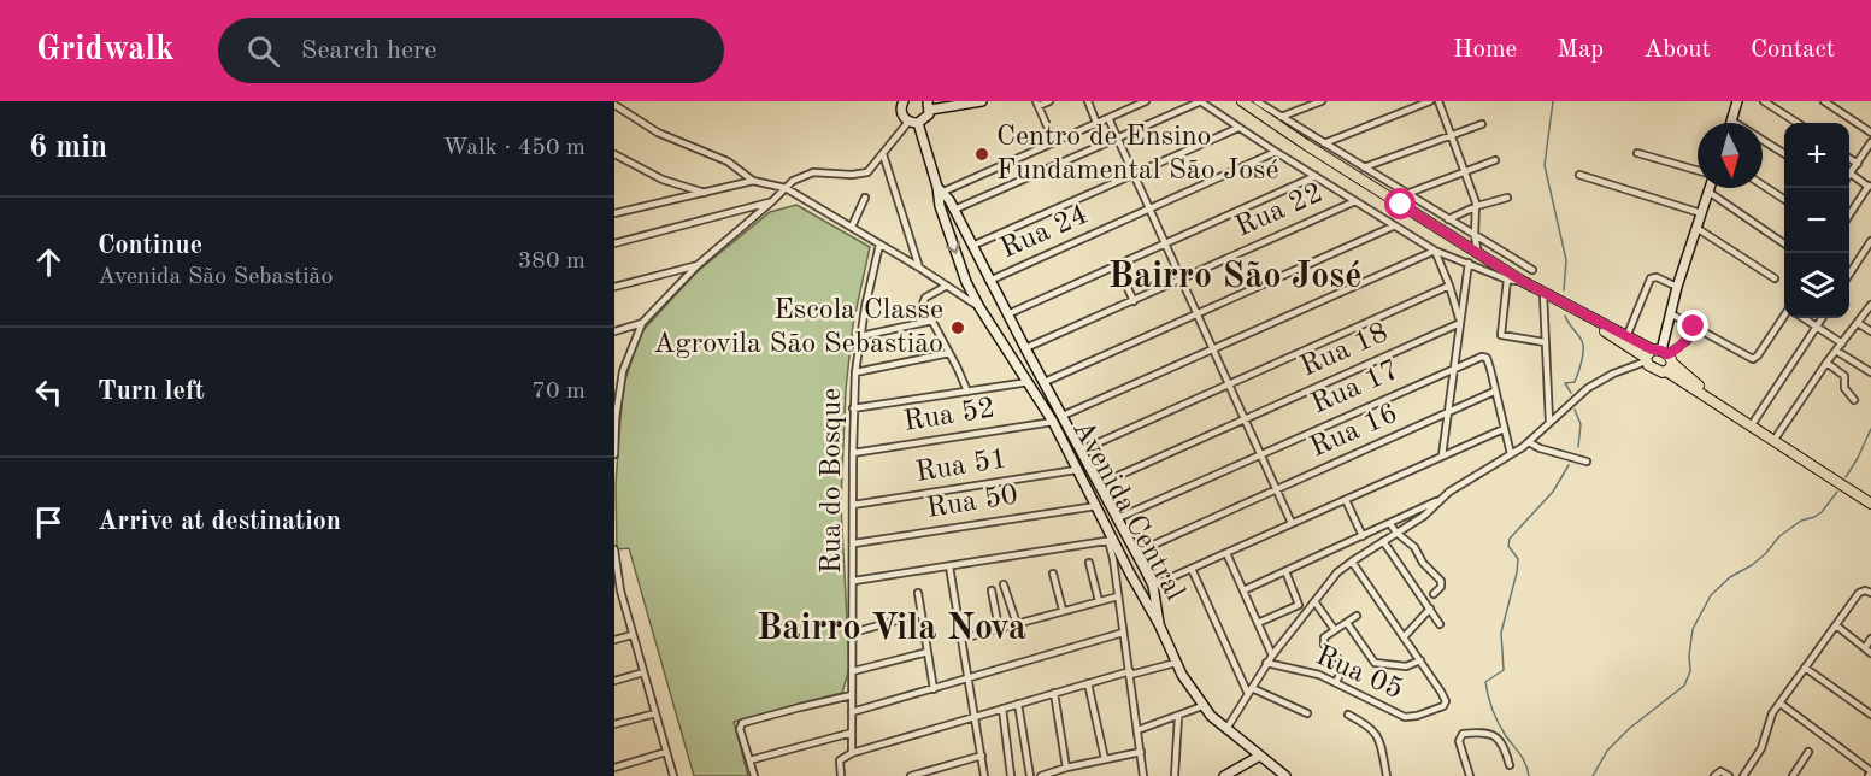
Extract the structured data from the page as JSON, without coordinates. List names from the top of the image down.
{
  "streets": {
    "street": [
      "Rua 22",
      "Rua 24",
      "Rua 18",
      "Rua 17",
      "Rua 52",
      "Rua 16",
      "Rua 51",
      "Rua do Bosque",
      "Rua 50",
      "Avenida Central",
      "Rua 05"
    ]
  },
  "crossings": [
    ["Rua 22", "Avenida Central"],
    ["Rua 24", "Avenida Central"],
    ["Rua 18", "Avenida Central"],
    ["Rua 17", "Rua 16"],
    ["Rua 17", "Avenida Central"],
    ["Rua 52", "Rua do Bosque"],
    ["Rua 52", "Avenida Central"],
    ["Rua 16", "Avenida Central"],
    ["Rua 51", "Rua do Bosque"],
    ["Rua 51", "Avenida Central"],
    ["Rua do Bosque", "Rua 50"],
    ["Rua 50", "Avenida Central"]
  ],
  "districts": ["Bairro São José", "Bairro Vila Nova"],
  "places": ["Centro de Ensino Fundamental São José", "Escola Classe Agrovila São Sebastião"],
  "north": "bottom",
  "page": {
    "header": "Gridwalk",
    "search": "Search here",
    "nav": [
      "Home",
      "Map",
      "About",
      "Contact"
    ],
    "heading": ["6 min", "Walk · 450 m"],
    "map_buttons": ["+", "−"],
    "list": [
      ["Continue", "Avenida São Sebastião", "380 m"],
      ["Turn left", "70 m"],
      "Arrive at destination"
    ]
  }
}
